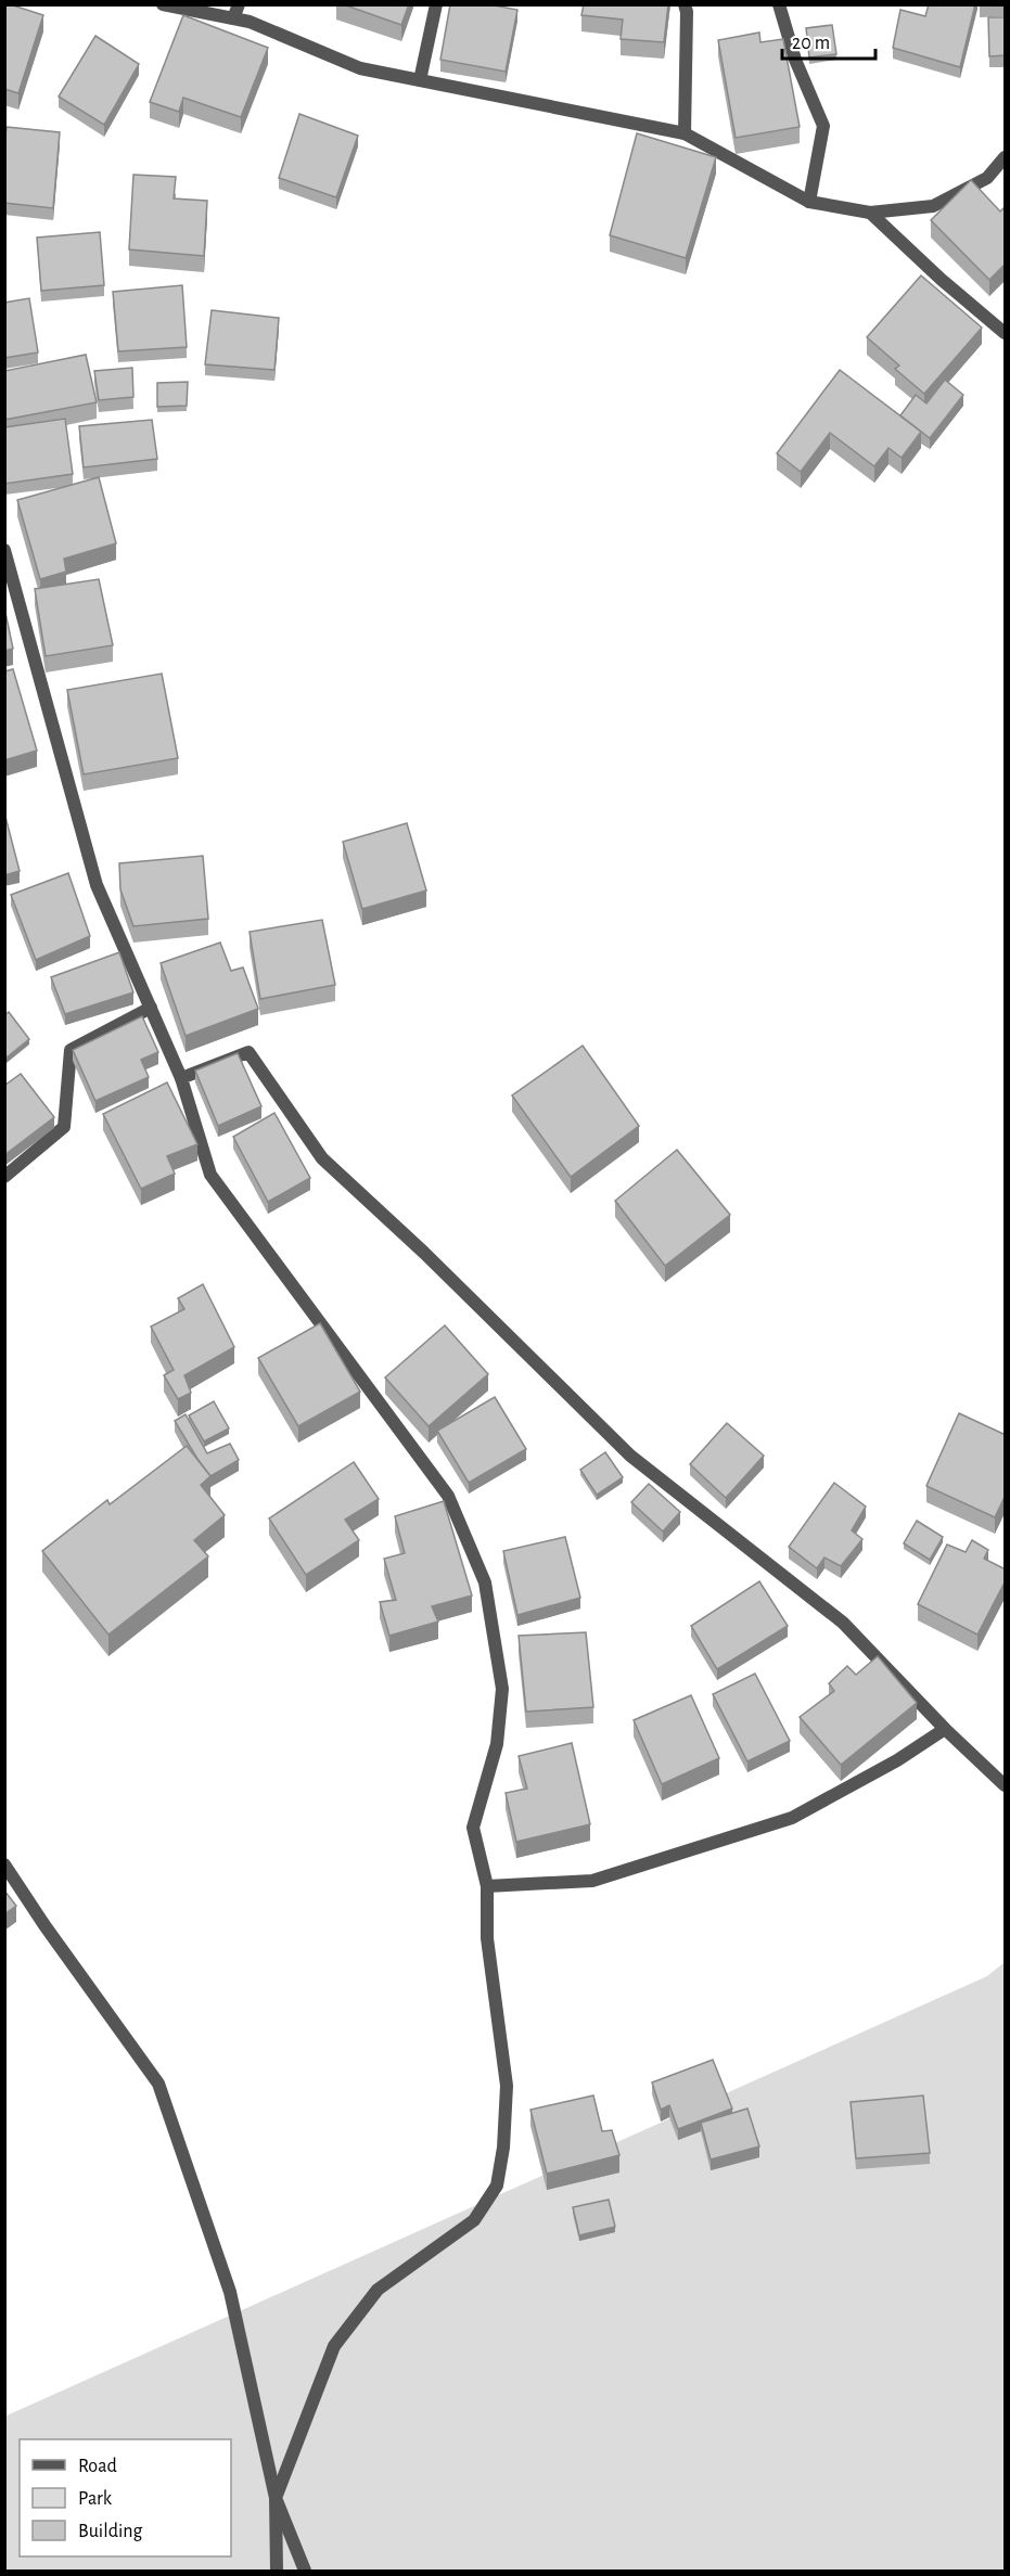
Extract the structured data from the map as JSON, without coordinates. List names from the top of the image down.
{
  "legend": ["Road", "Park", "Building"],
  "scale_bar": "20 m"
}
